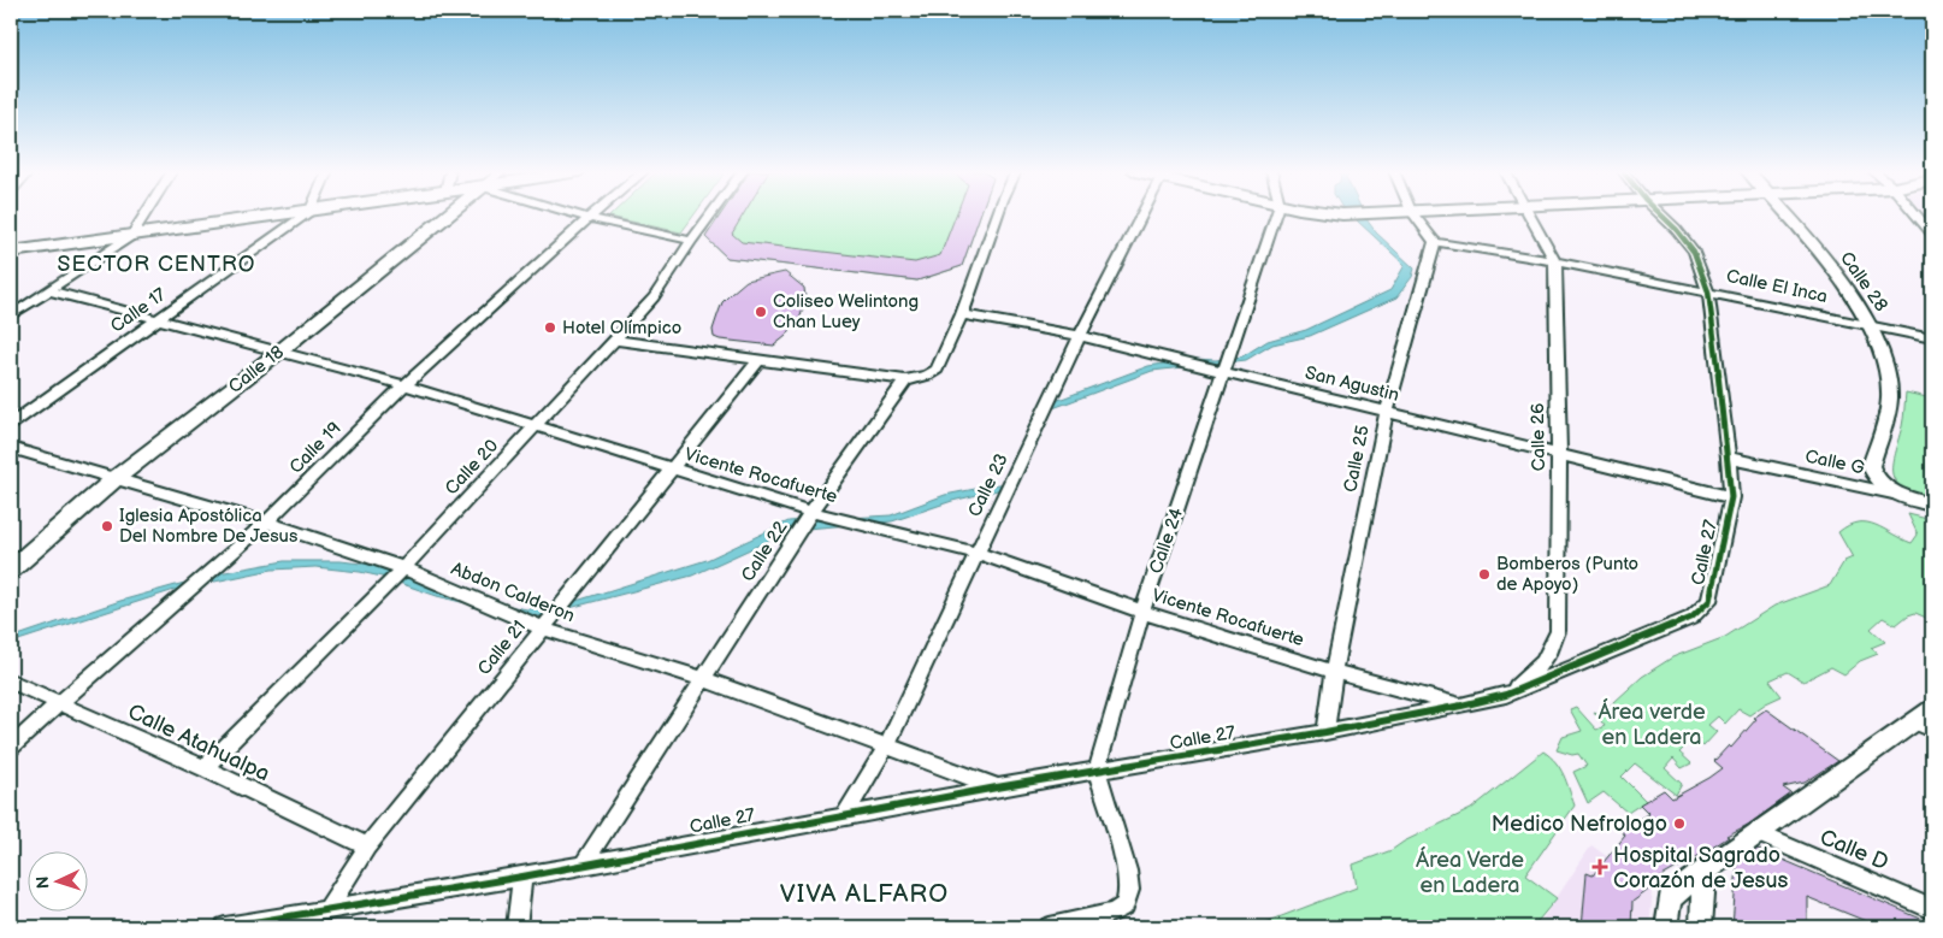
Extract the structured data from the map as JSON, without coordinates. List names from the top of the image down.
{
  "streets": {
    "main road": ["Calle 18"],
    "street": [
      "Calle 28",
      "Calle El Inca",
      "Calle 17",
      "San Agustin",
      "Calle 26",
      "Calle 19",
      "Calle 25",
      "Calle G",
      "Calle 20",
      "Vicente Rocafuerte",
      "Calle 23",
      "Calle 24",
      "Calle 22",
      "Calle 27",
      "Abdon Calderon",
      "Calle 21",
      "Calle Atahualpa",
      "Calle D"
    ]
  },
  "crossings": [
    ["Calle 28", "Calle El Inca"],
    ["Calle 28", "Calle G"],
    ["Calle El Inca", "Calle 26"],
    ["Calle El Inca", "Calle 25"],
    ["Calle El Inca", "Calle 27"],
    ["Calle 17", "Vicente Rocafuerte"],
    ["Calle 18", "Vicente Rocafuerte"],
    ["Calle 18", "Abdon Calderon"],
    ["San Agustin", "Calle 26"],
    ["San Agustin", "Calle 25"],
    ["San Agustin", "Calle 23"],
    ["San Agustin", "Calle 24"],
    ["San Agustin", "Calle 27"],
    ["Calle 26", "Calle 27"],
    ["Calle 19", "Vicente Rocafuerte"],
    ["Calle 19", "Abdon Calderon"],
    ["Calle 19", "Calle Atahualpa"],
    ["Calle 25", "Vicente Rocafuerte"],
    ["Calle 25", "Calle 27"],
    ["Calle G", "Calle 27"],
    ["Calle 20", "Vicente Rocafuerte"],
    ["Calle 20", "Abdon Calderon"],
    ["Calle 20", "Calle Atahualpa"],
    ["Vicente Rocafuerte", "Calle 23"],
    ["Vicente Rocafuerte", "Calle 24"],
    ["Vicente Rocafuerte", "Calle 22"],
    ["Vicente Rocafuerte", "Calle 27"],
    ["Vicente Rocafuerte", "Calle 21"],
    ["Calle 23", "Calle 27"],
    ["Calle 23", "Abdon Calderon"],
    ["Calle 24", "Calle 27"],
    ["Calle 22", "Calle 27"],
    ["Calle 22", "Abdon Calderon"],
    ["Calle 27", "Abdon Calderon"],
    ["Calle 27", "Calle 21"],
    ["Abdon Calderon", "Calle 21"],
    ["Calle 21", "Calle Atahualpa"]
  ],
  "districts": ["SECTOR CENTRO", "VIVA ALFARO"],
  "parks": ["Área verde en Ladera", "Área Verde en Ladera"],
  "places": {
    "other": [
      "Coliseo Welintong Chan Luey",
      "Hotel Olímpico",
      "Iglesia Apostólica Del Nombre De Jesus",
      "Bomberos (Punto de Apoyo)",
      "Medico Nefrologo"
    ],
    "health": ["Hospital Sagrado Corazón de Jesus"]
  },
  "north": "left"
}
